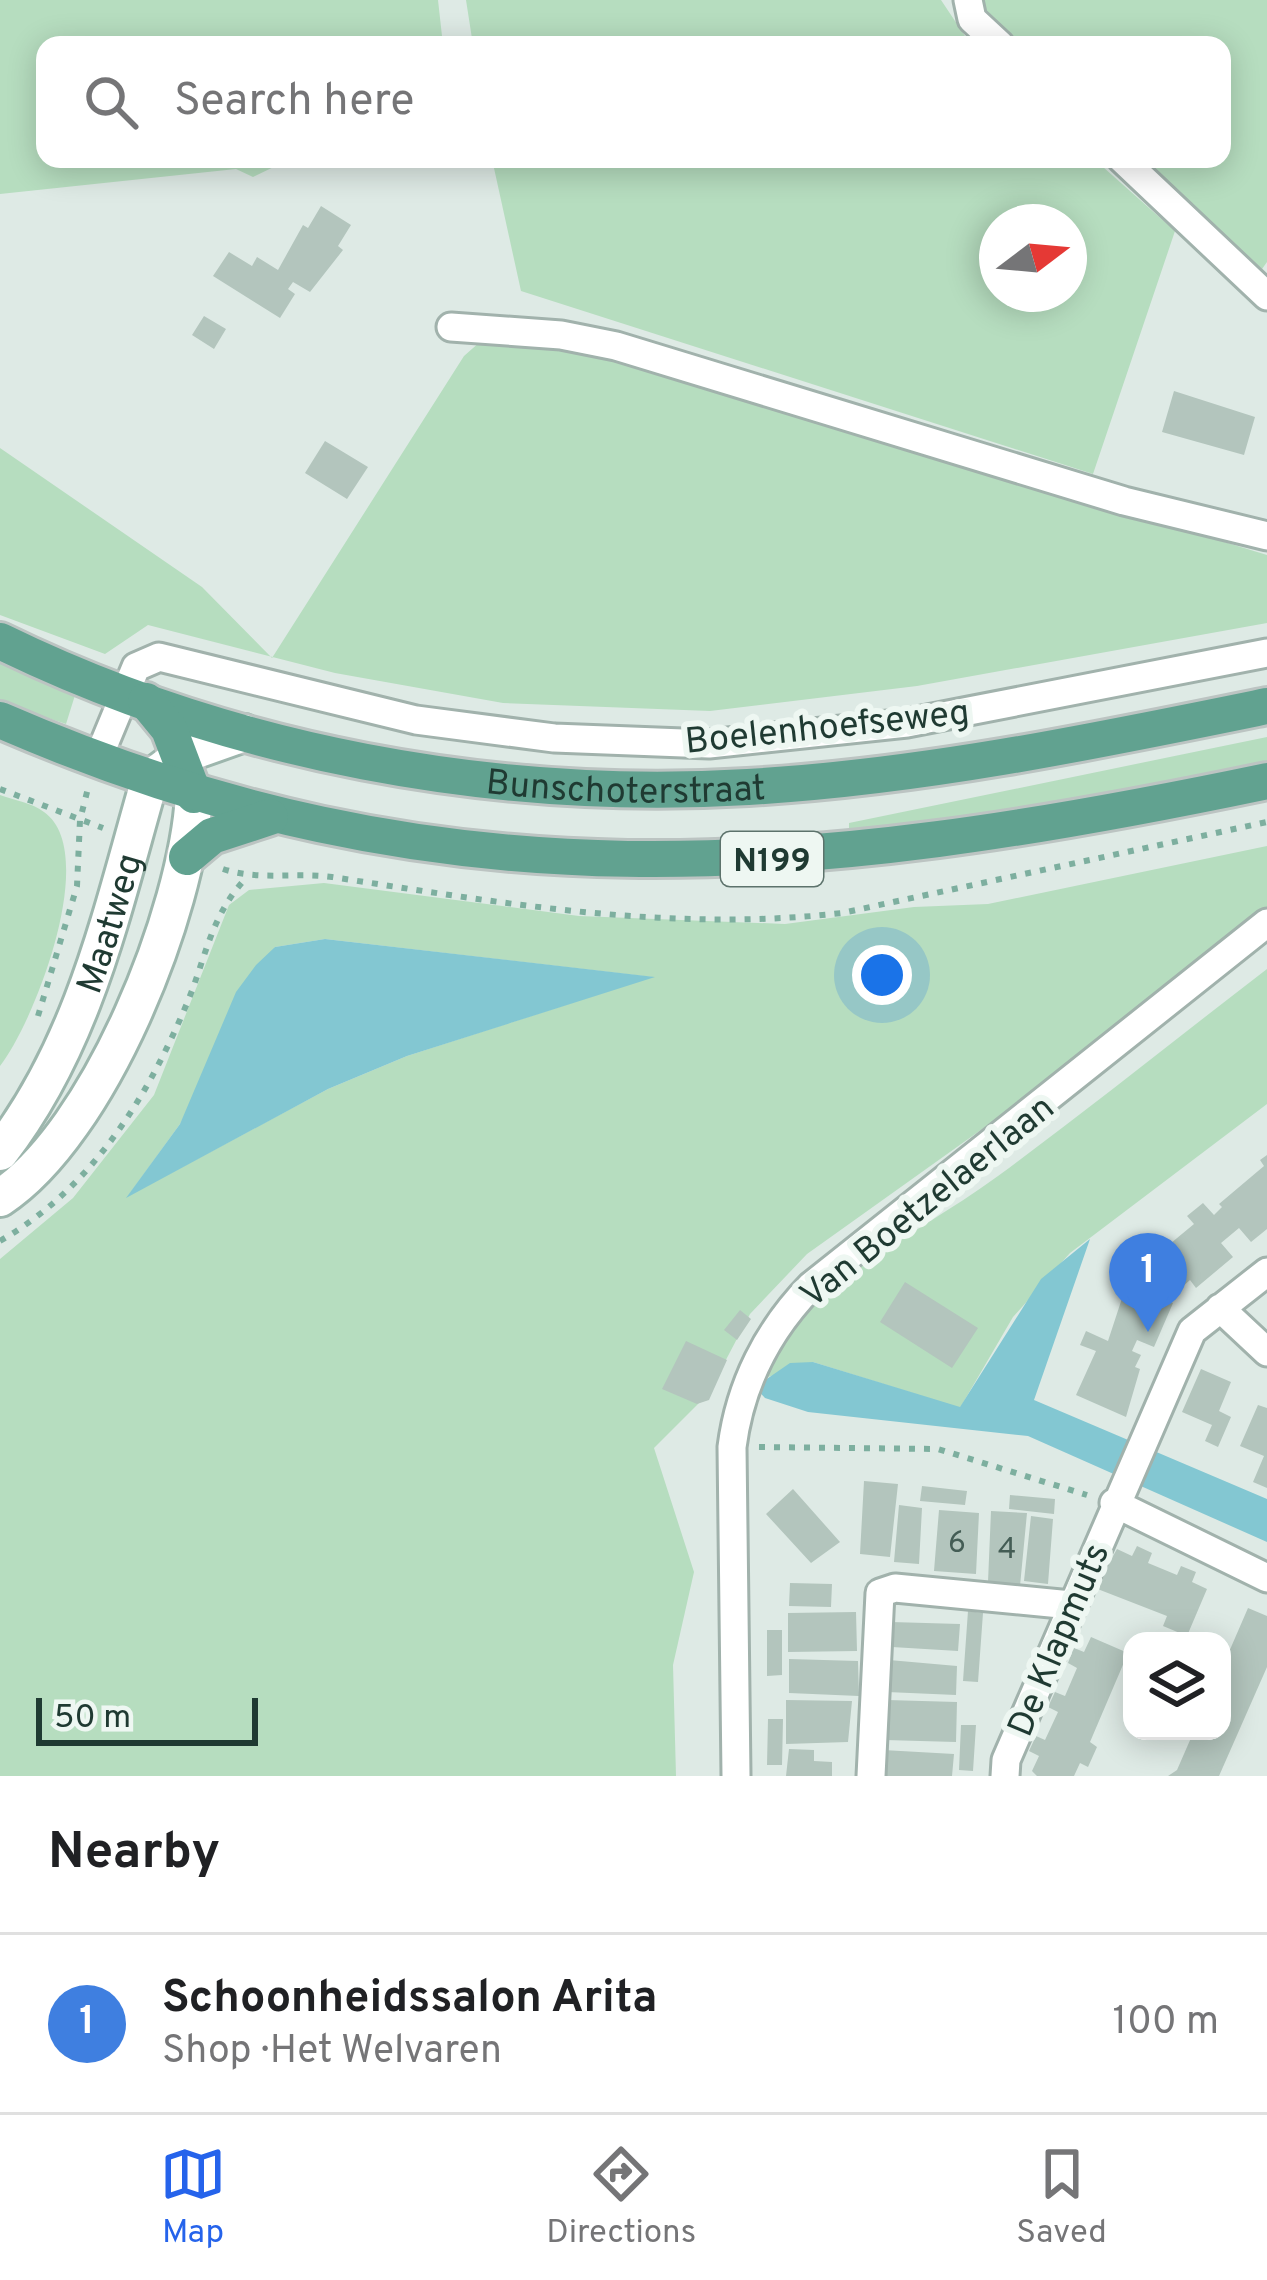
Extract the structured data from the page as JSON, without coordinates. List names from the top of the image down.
{
  "streets": {
    "main road": ["Bunschoterstraat", "N199", "Maatweg"],
    "street": ["Boelenhoefseweg", "Van Boetzelaerlaan", "De Klapmuts"]
  },
  "crossings": [
    ["Boelenhoefseweg", "Bunschoterstraat"],
    ["Bunschoterstraat", "Maatweg"]
  ],
  "house_numbers": ["6", "4"],
  "scale_bar": "50 m",
  "north": "right",
  "page": {
    "search": "Search here",
    "pins": "1",
    "scale": "50 m",
    "heading": "Nearby",
    "list": [
      {
        "mark": "1",
        "name": "Schoonheidssalon Arita",
        "note": "Shop · Het Welvaren",
        "value": "100 m"
      }
    ],
    "nav": ["Map", "Directions", "Saved"]
  }
}
